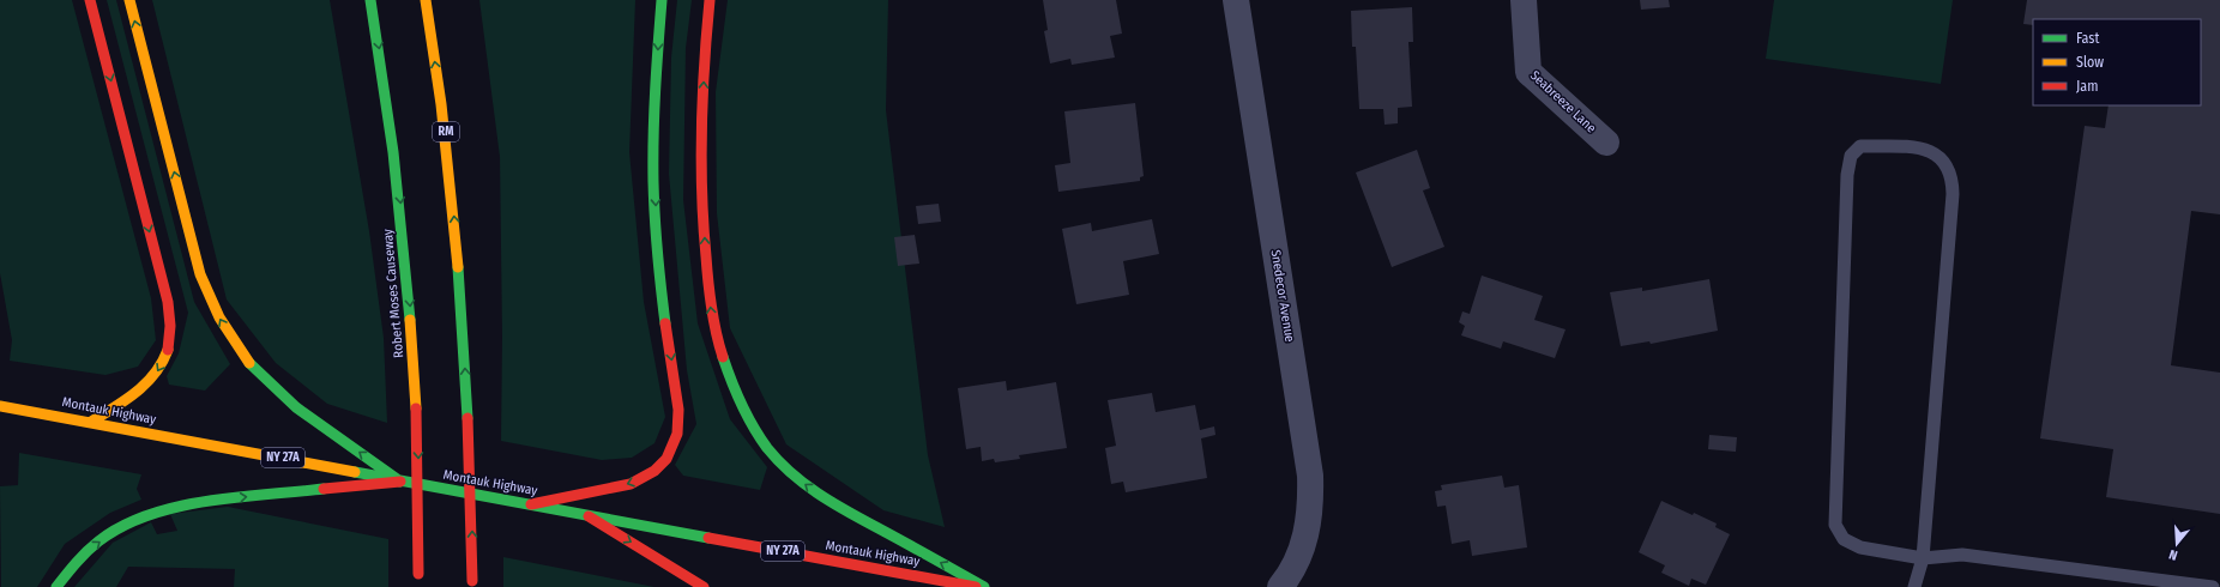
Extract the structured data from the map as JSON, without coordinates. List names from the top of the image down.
{
  "streets": {
    "main road": [
      "RM",
      "Robert Moses Causeway",
      "Montauk Highway",
      "NY 27A"
    ],
    "street": ["Seabreeze Lane", "Snedecor Avenue"]
  },
  "legend": ["Fast", "Slow", "Jam"],
  "north": "bottom"
}
